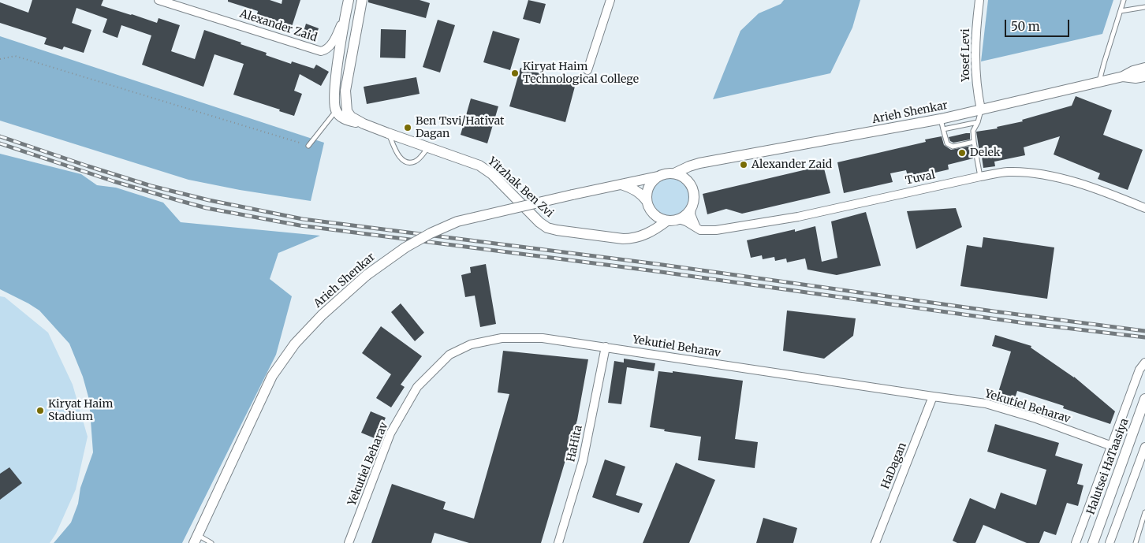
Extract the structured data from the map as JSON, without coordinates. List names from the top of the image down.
{
  "streets": {
    "street": [
      "Alexander Zaid",
      "Yosef Levi",
      "Arieh Shenkar",
      "Tuval",
      "Yitzhak Ben Zvi",
      "Yekutiel Beharav",
      "HaHita",
      "HaDagan",
      "Halutsei HaTaasiya"
    ]
  },
  "crossings": [
    ["Yosef Levi", "Arieh Shenkar"],
    ["Arieh Shenkar", "Tuval"],
    ["Arieh Shenkar", "Yitzhak Ben Zvi"],
    ["Tuval", "Yitzhak Ben Zvi"],
    ["Yekutiel Beharav", "HaHita"],
    ["Yekutiel Beharav", "HaDagan"]
  ],
  "places": [
    "Kiryat Haim Technological College",
    "Ben Tsvi/Hativat Dagan",
    "Delek",
    "Alexander Zaid",
    "Kiryat Haim Stadium"
  ],
  "scale_bar": "50 m"
}
